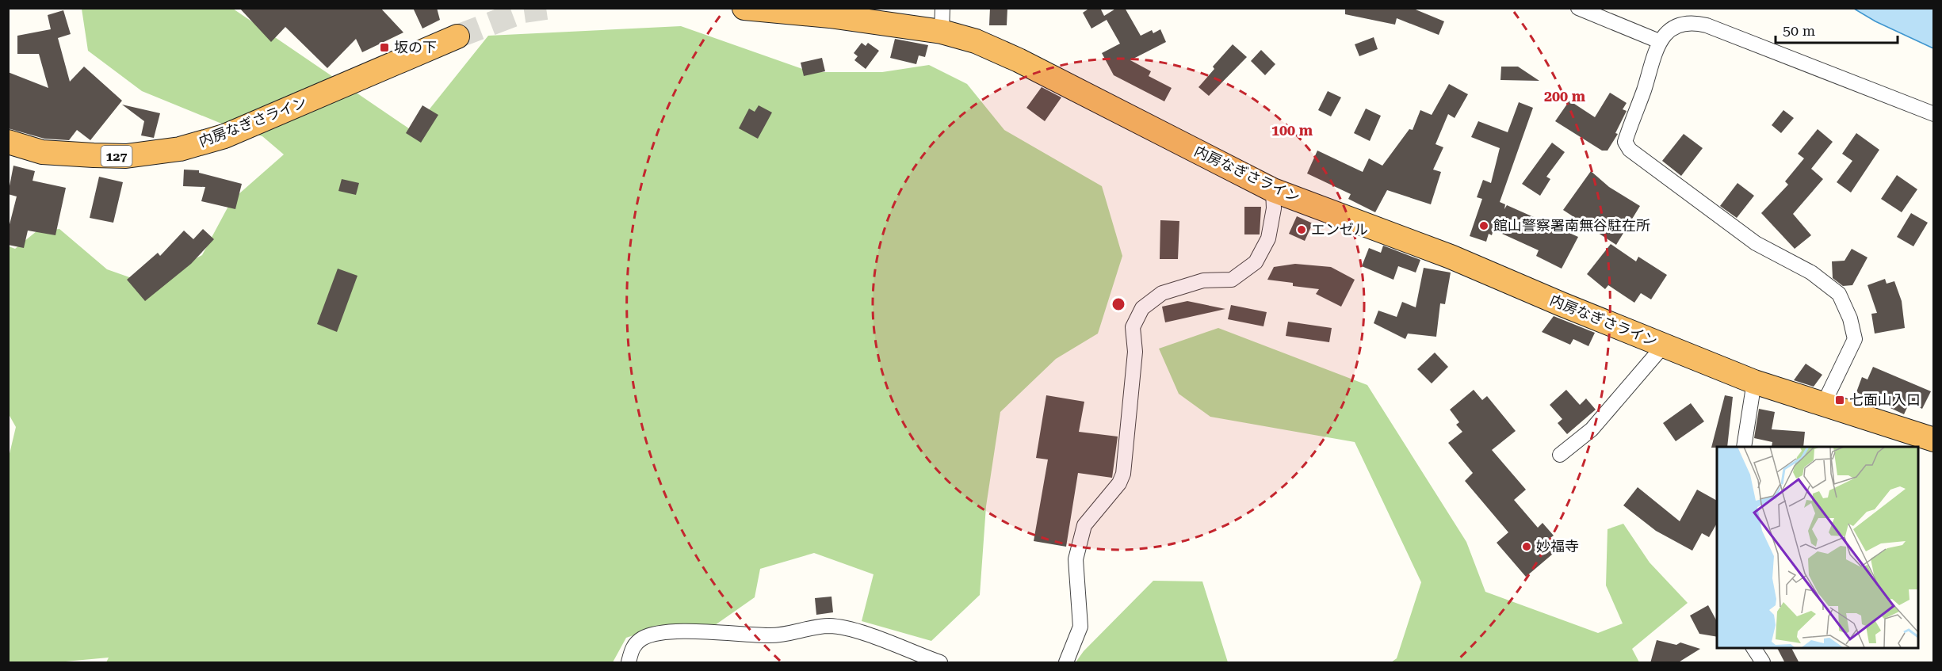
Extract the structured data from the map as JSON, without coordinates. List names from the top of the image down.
{
  "streets": {
    "highway": ["内房なぎさライン", "127"]
  },
  "places": {
    "transit": ["坂の下", "七面山入口"],
    "other": ["館山警察署南無谷駐在所", "エンゼル", "妙福寺"]
  },
  "scale_bar": "50 m",
  "rings": ["200 m", "100 m"]
}
